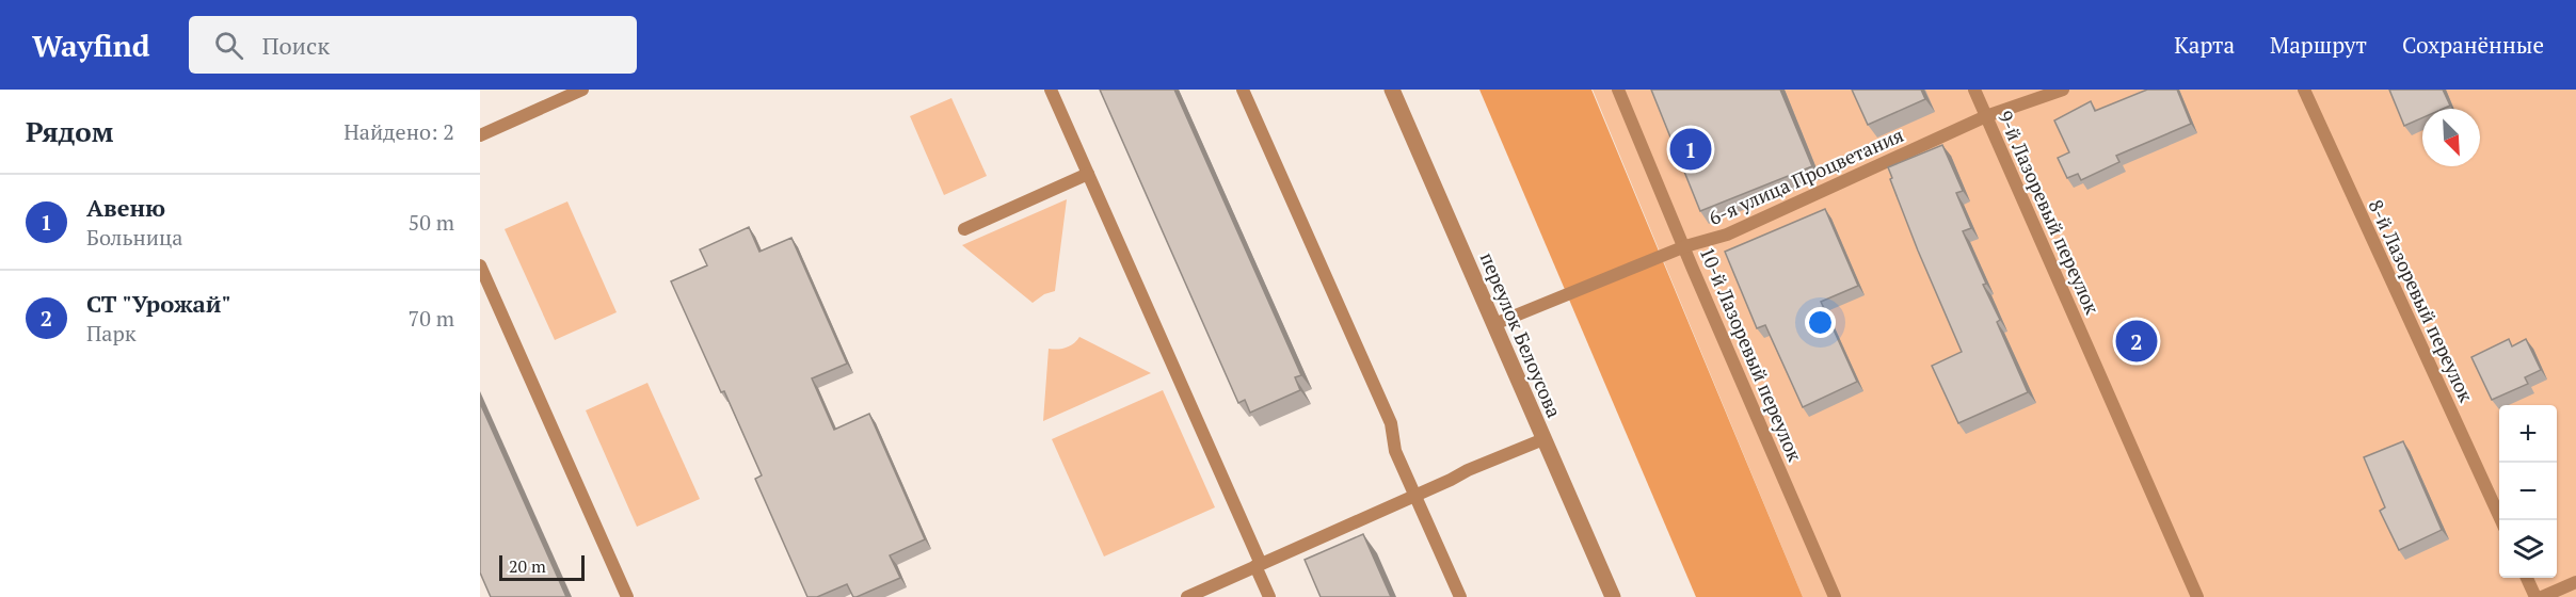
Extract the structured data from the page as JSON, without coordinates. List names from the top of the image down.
{
  "streets": {
    "street": ["переулок Белоусова"],
    "lane": [
      "6-я улица Процветания",
      "9-й Лазоревый переулок",
      "8-й Лазоревый переулок",
      "10-й Лазоревый переулок"
    ]
  },
  "crossings": [
    ["6-я улица Процветания", "9-й Лазоревый переулок"],
    ["6-я улица Процветания", "переулок Белоусова"],
    ["6-я улица Процветания", "10-й Лазоревый переулок"]
  ],
  "scale_bar": "20 m",
  "north": "bottom right",
  "page": {
    "header": "Wayfind",
    "search": "Поиск",
    "nav": ["Карта", "Маршрут", "Сохранённые"],
    "heading": ["Рядом", "Найдено: 2"],
    "pins": ["1", "2"],
    "list": [
      {
        "mark": "1",
        "name": "Авеню",
        "note": "Больница",
        "value": "50 m"
      },
      {
        "mark": "2",
        "name": "СТ \"Урожай\"",
        "note": "Парк",
        "value": "70 m"
      }
    ],
    "map_buttons": ["+", "−"],
    "scale": "20 m"
  }
}
